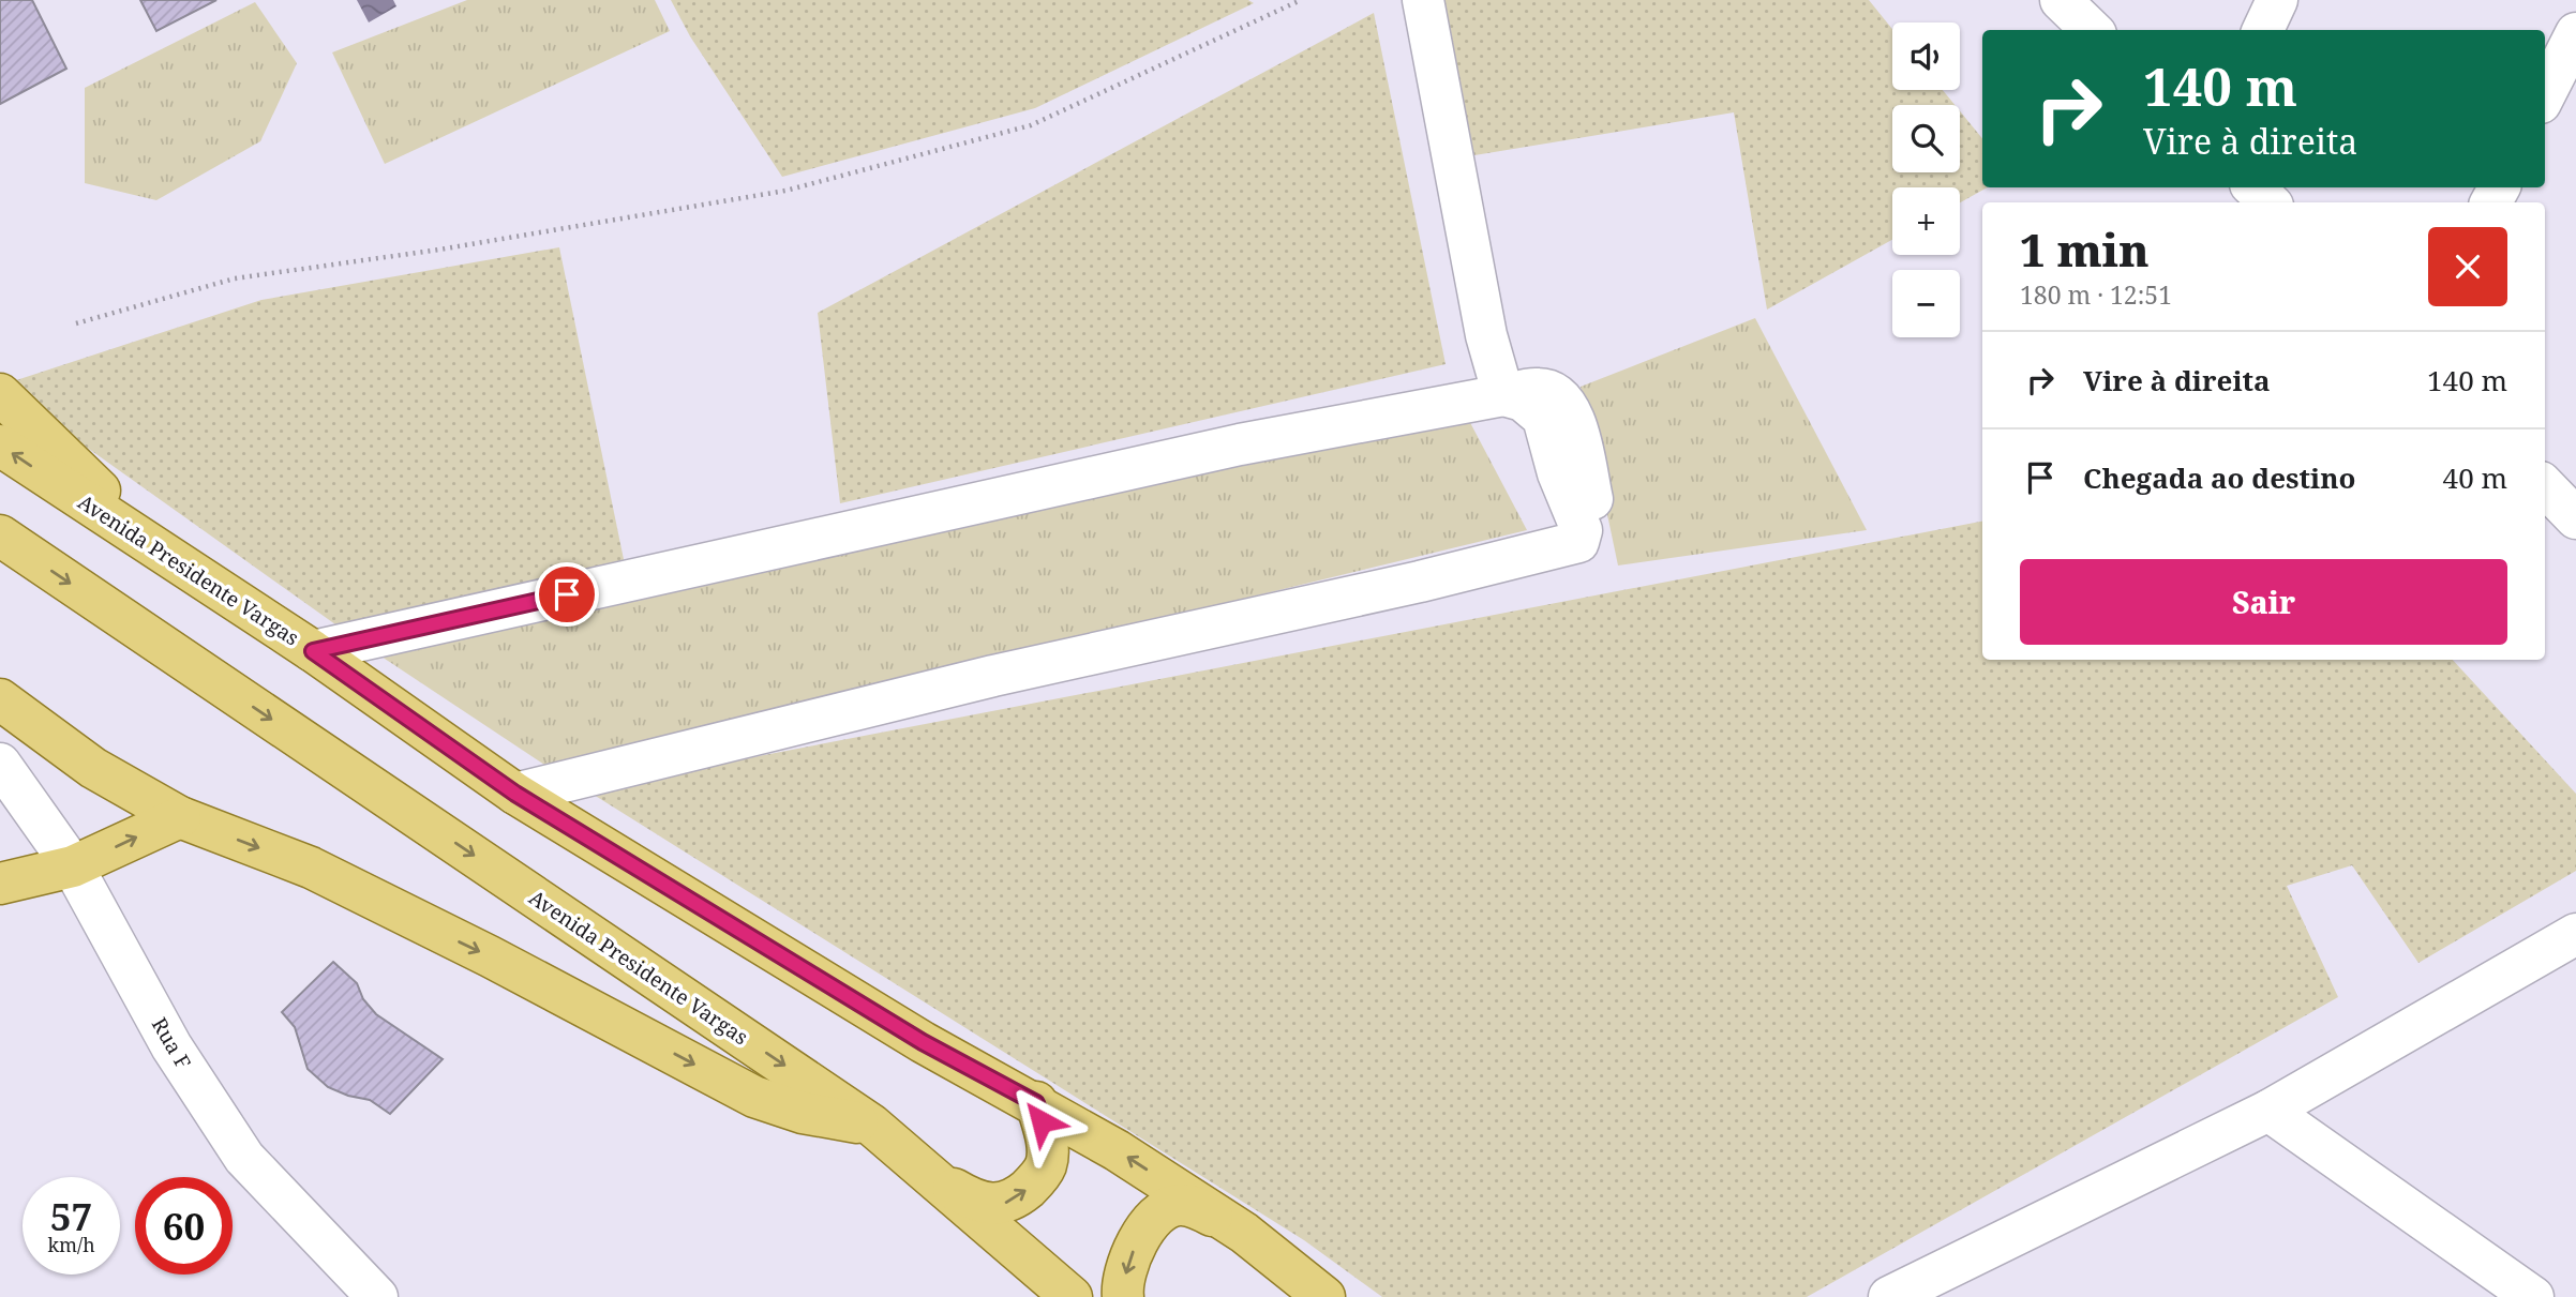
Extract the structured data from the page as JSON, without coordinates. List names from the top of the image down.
{
  "streets": {
    "main road": ["Avenida Presidente Vargas"],
    "street": ["Rua F"]
  },
  "page": {
    "map_buttons": ["+", "−"],
    "turn": ["140 m", "Vire à direita"],
    "heading": ["1 min", "180 m · 12:51"],
    "list": [
      {
        "name": "Vire à direita",
        "value": "140 m"
      },
      {
        "name": "Chegada ao destino",
        "value": "40 m"
      }
    ],
    "buttons": "Sair",
    "speed": "57 km/h",
    "limit": "60"
  }
}
